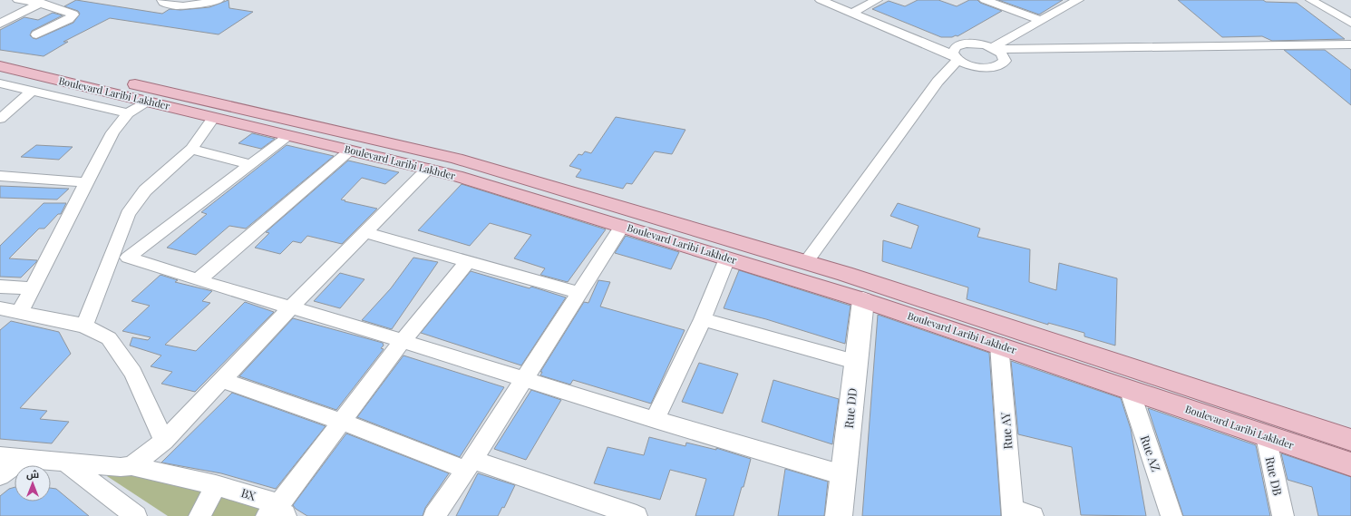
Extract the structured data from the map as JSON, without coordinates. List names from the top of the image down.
{
  "streets": {
    "main road": ["Boulevard Laribi Lakhder"],
    "street": [
      "Rue DD",
      "Rue AY",
      "Rue AZ",
      "Rue DB",
      "BX"
    ]
  },
  "crossings": [
    ["Boulevard Laribi Lakhder", "Rue DD"],
    ["Boulevard Laribi Lakhder", "Rue AY"],
    ["Boulevard Laribi Lakhder", "Rue AZ"],
    ["Boulevard Laribi Lakhder", "Rue DB"]
  ],
  "north": "top"
}
